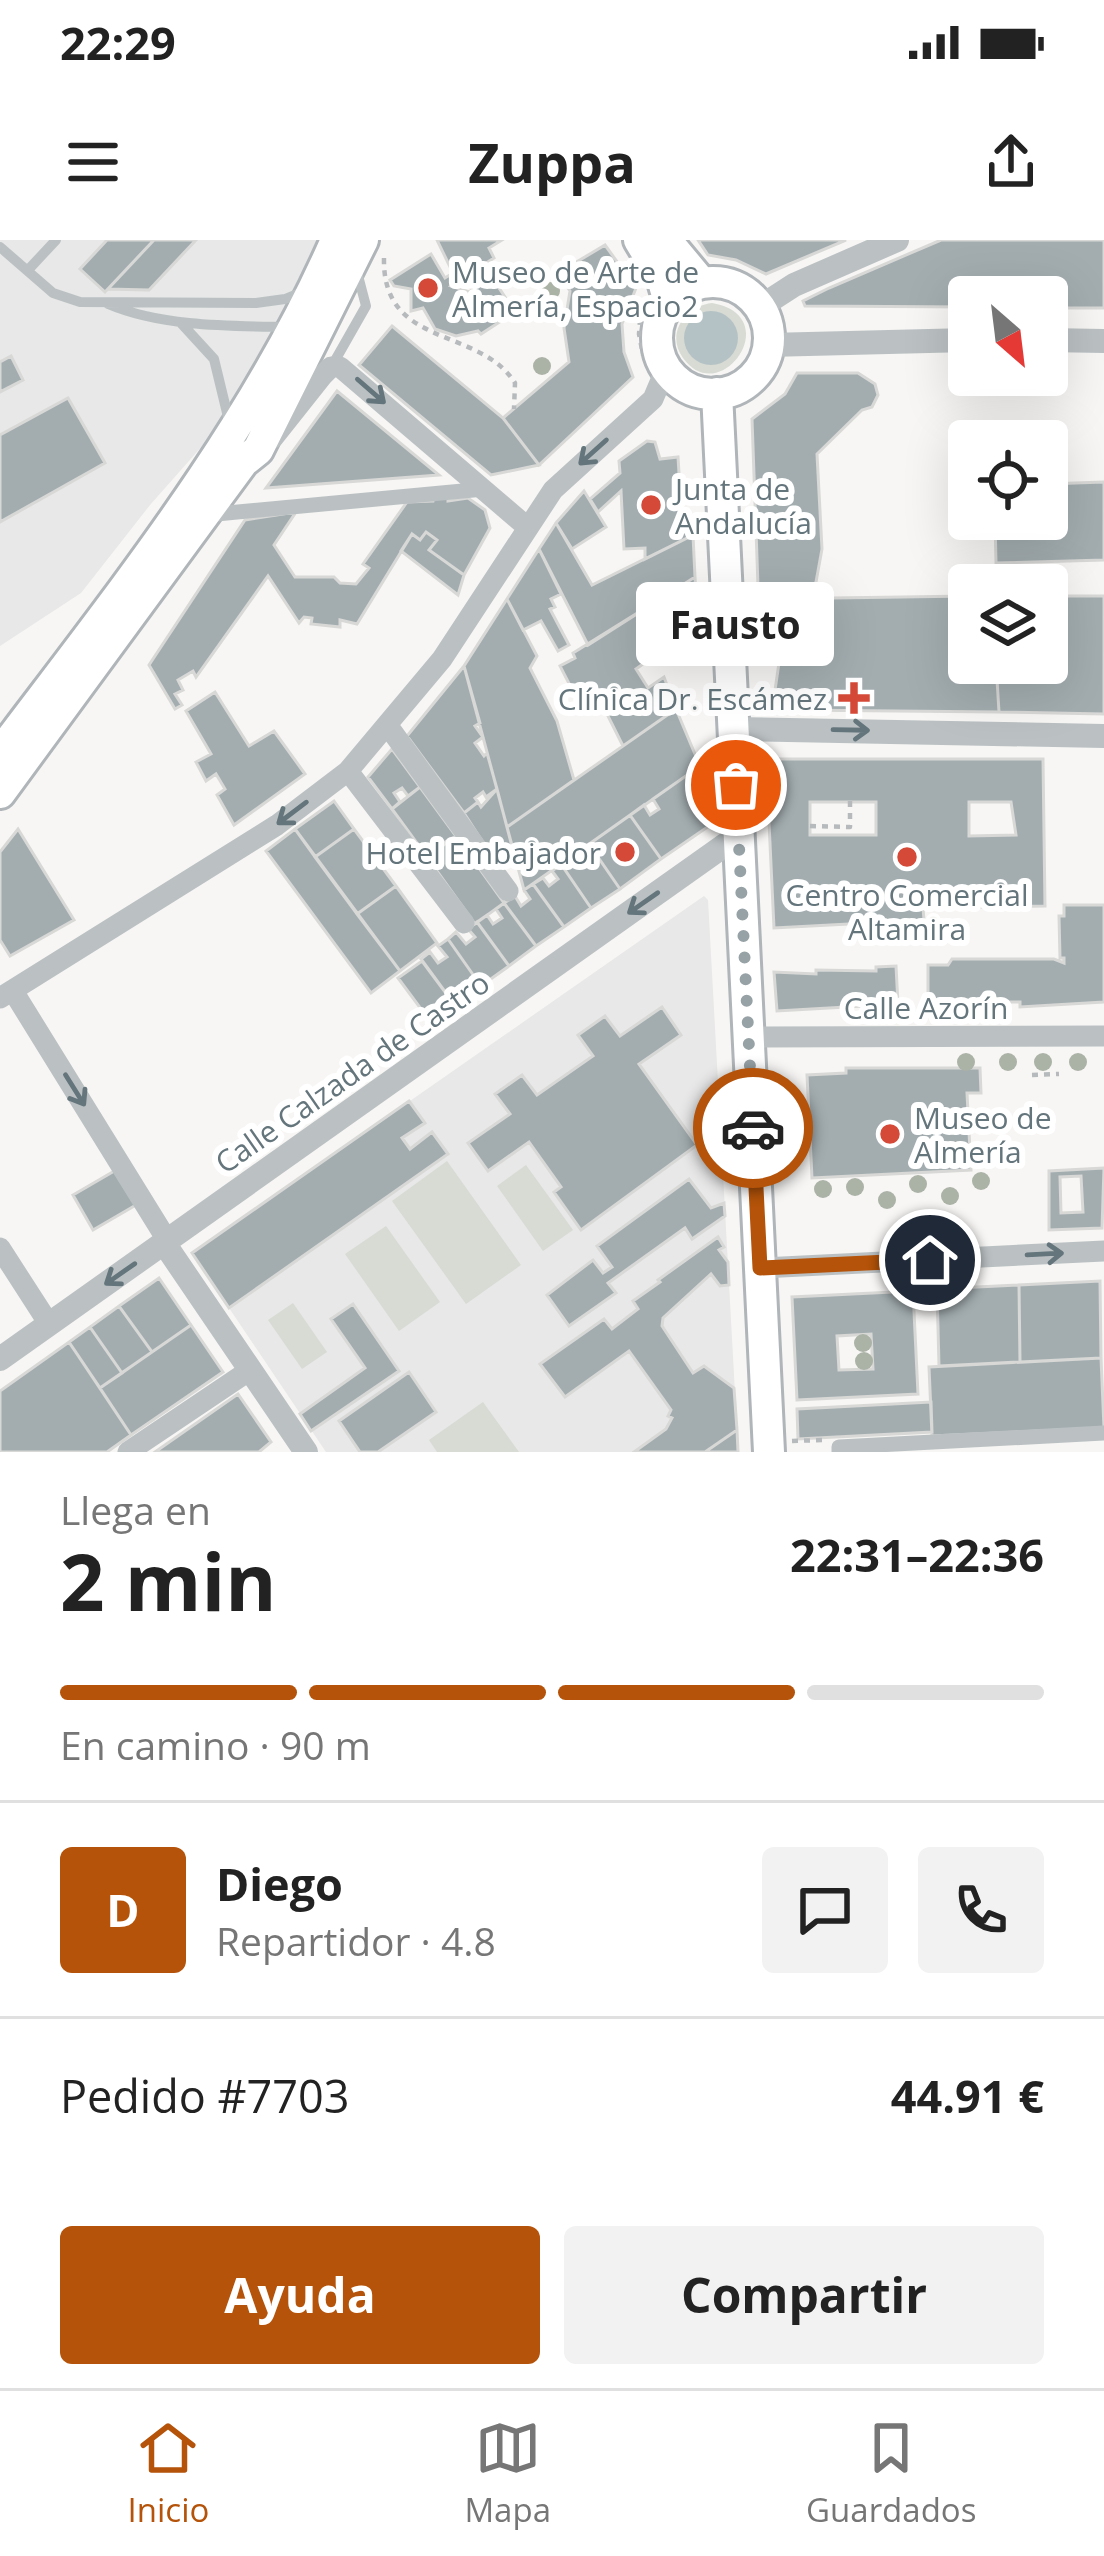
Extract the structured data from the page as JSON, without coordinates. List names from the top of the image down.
{
  "streets": {
    "street": ["Calle Azorín", "Calle Calzada de Castro"]
  },
  "one_way": ["Calle Calzada de Castro"],
  "places": {
    "other": [
      "Museo de Arte de Almería, Espacio2",
      "Junta de Andalucía",
      "Fausto",
      "Hotel Embajador",
      "Centro Comercial Altamira",
      "Museo de Almería"
    ],
    "health": ["Clínica Dr. Escámez"]
  },
  "north": "bottom right",
  "page": {
    "status": "22:29",
    "header": "Zuppa",
    "bubble": "Fausto",
    "heading": ["2 min", "Llega en", "22:31–22:36"],
    "panel": [
      "Diego",
      "Repartidor · 4.8",
      "Pedido #7703",
      "44.91 €"
    ],
    "bar": "En camino · 90 m",
    "round": "D",
    "buttons": ["Ayuda", "Compartir"],
    "tabs": ["Inicio", "Mapa", "Guardados"]
  }
}
